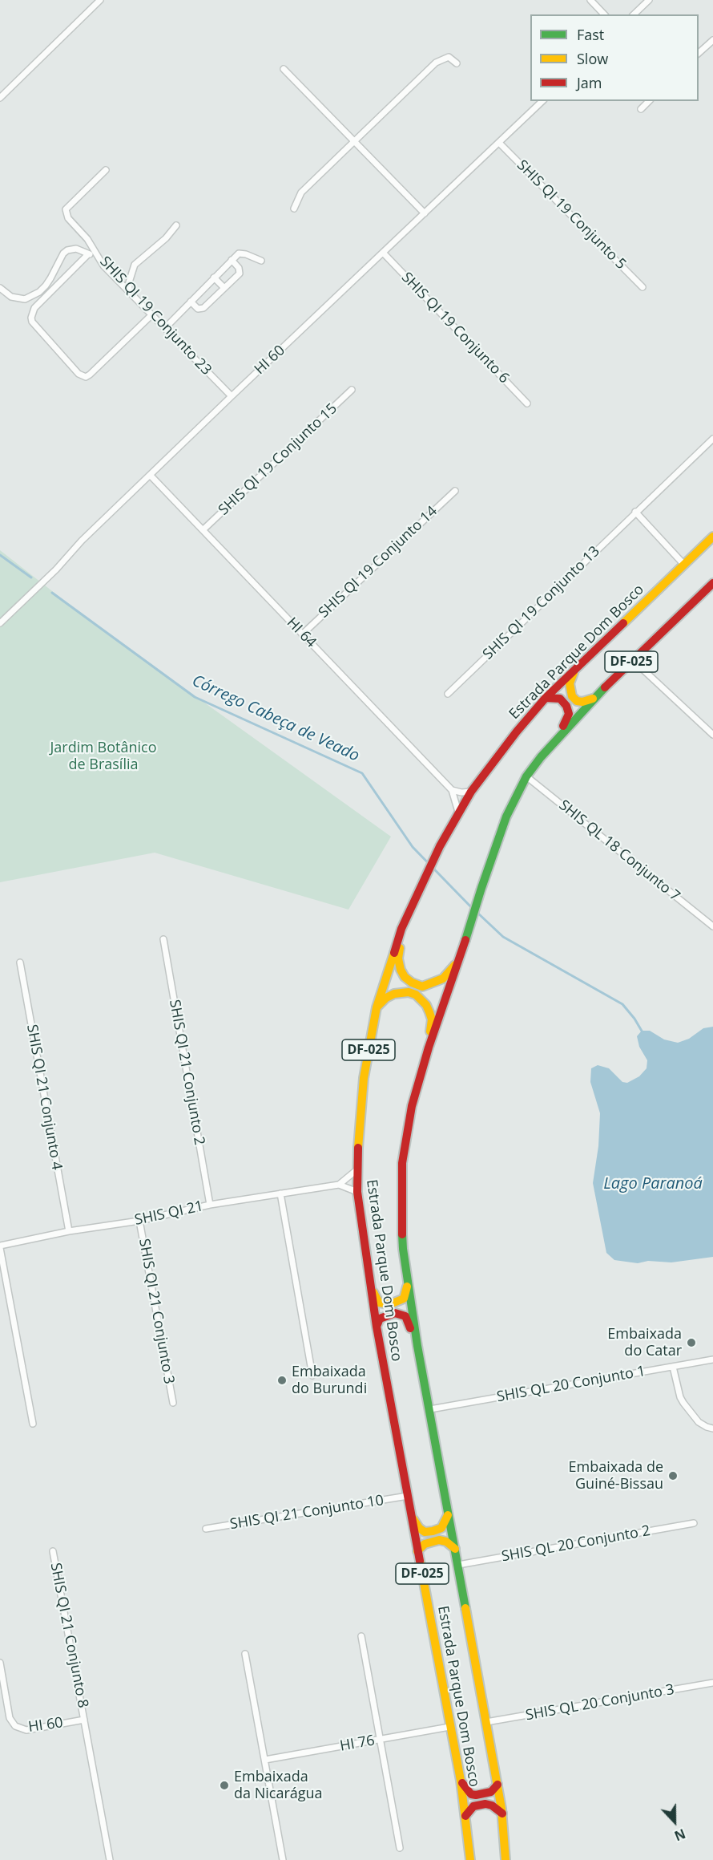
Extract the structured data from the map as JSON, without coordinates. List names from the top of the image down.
{
  "streets": {
    "main road": ["Estrada Parque Dom Bosco", "DF-025"],
    "street": [
      "SHIS QI 19 Conjunto 5",
      "SHIS QI 19 Conjunto 23",
      "SHIS QI 19 Conjunto 6",
      "HI 60",
      "SHIS QI 19 Conjunto 15",
      "SHIS QI 19 Conjunto 14",
      "SHIS QI 19 Conjunto 13",
      "HI 64",
      "SHIS QL 18 Conjunto 7",
      "SHIS QI 21 Conjunto 2",
      "SHIS QI 21 Conjunto 4",
      "SHIS QI 21",
      "SHIS QI 21 Conjunto 3",
      "SHIS QL 20 Conjunto 1",
      "SHIS QI 21 Conjunto 10",
      "SHIS QL 20 Conjunto 2",
      "SHIS QI 21 Conjunto 8",
      "SHIS QL 20 Conjunto 3",
      "HI 76"
    ]
  },
  "crossings": [
    ["SHIS QI 19 Conjunto 5", "HI 60"],
    ["SHIS QI 19 Conjunto 23", "HI 60"],
    ["SHIS QI 19 Conjunto 6", "HI 60"],
    ["HI 60", "HI 64"],
    ["HI 60", "SHIS QI 21 Conjunto 8"],
    ["SHIS QI 19 Conjunto 15", "HI 64"],
    ["SHIS QI 19 Conjunto 14", "HI 64"],
    ["HI 64", "Estrada Parque Dom Bosco"],
    ["Estrada Parque Dom Bosco", "SHIS QL 18 Conjunto 7"],
    ["Estrada Parque Dom Bosco", "SHIS QI 21"],
    ["Estrada Parque Dom Bosco", "SHIS QL 20 Conjunto 1"],
    ["Estrada Parque Dom Bosco", "SHIS QI 21 Conjunto 10"],
    ["Estrada Parque Dom Bosco", "SHIS QL 20 Conjunto 2"],
    ["Estrada Parque Dom Bosco", "SHIS QL 20 Conjunto 3"],
    ["Estrada Parque Dom Bosco", "HI 76"],
    ["SHIS QI 21 Conjunto 2", "SHIS QI 21"],
    ["SHIS QI 21 Conjunto 4", "SHIS QI 21"],
    ["SHIS QI 21", "SHIS QI 21 Conjunto 3"]
  ],
  "water": ["Córrego Cabeça de Veado", "Lago Paranoá"],
  "parks": ["Jardim Botânico de Brasília"],
  "places": [
    "Embaixada do Catar",
    "Embaixada do Burundi",
    "Embaixada de Guiné-Bissau",
    "Embaixada da Nicarágua"
  ],
  "legend": ["Fast", "Slow", "Jam"],
  "north": "bottom"
}
